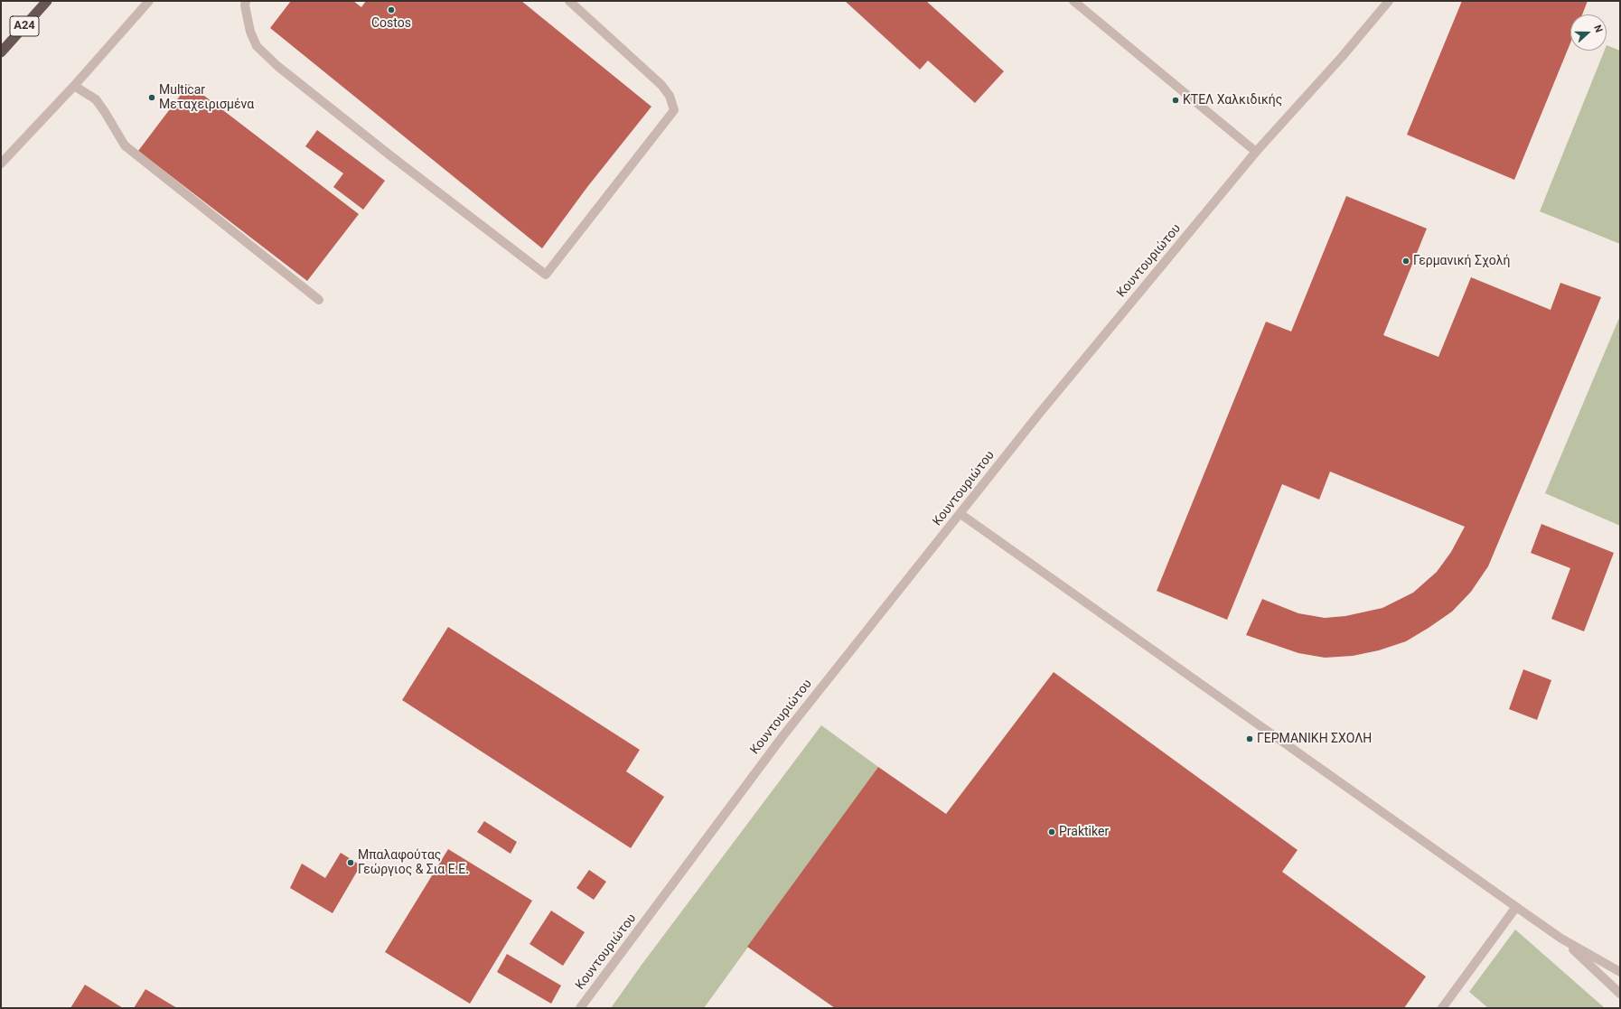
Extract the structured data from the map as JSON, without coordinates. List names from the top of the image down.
{
  "streets": {
    "highway": ["Α24"],
    "street": ["Κουντουριώτου"]
  },
  "places": [
    "Costos",
    "Multicar Μεταχειρισμένα",
    "ΚΤΕΛ Χαλκιδικής",
    "Γερμανική Σχολή",
    "ΓΕΡΜΑΝΙΚΗ ΣΧΟΛΗ",
    "Praktiker",
    "Μπαλαφούτας Γεώργιος & Σια Ε.Ε."
  ],
  "north": "right"
}
